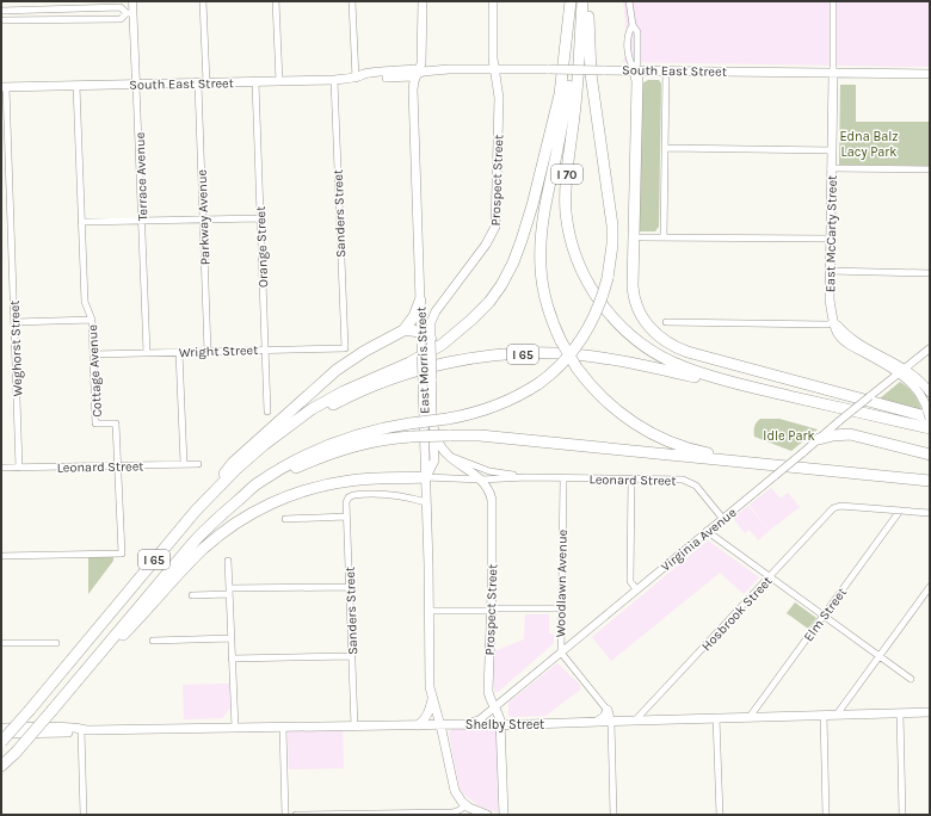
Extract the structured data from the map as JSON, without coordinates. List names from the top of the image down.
{
  "streets": {
    "highway": ["I 70", "I 65"],
    "main road": [
      "South East Street",
      "Prospect Street",
      "East McCarty Street",
      "East Morris Street",
      "Shelby Street"
    ],
    "street": [
      "Terrace Avenue",
      "Sanders Street",
      "Parkway Avenue",
      "Orange Street",
      "Weghorst Street",
      "Wright Street",
      "Cottage Avenue",
      "Leonard Street",
      "Virginia Avenue",
      "Woodlawn Avenue",
      "Hosbrook Street",
      "Elm Street"
    ]
  },
  "crossings": [
    ["South East Street", "Terrace Avenue"],
    ["South East Street", "Prospect Street"],
    ["South East Street", "Sanders Street"],
    ["South East Street", "Parkway Avenue"],
    ["South East Street", "East McCarty Street"],
    ["South East Street", "Orange Street"],
    ["South East Street", "Weghorst Street"],
    ["South East Street", "East Morris Street"],
    ["South East Street", "Cottage Avenue"],
    ["I 70", "I 65"],
    ["Terrace Avenue", "Wright Street"],
    ["Prospect Street", "East Morris Street"],
    ["Prospect Street", "Leonard Street"],
    ["Prospect Street", "Virginia Avenue"],
    ["Prospect Street", "Shelby Street"],
    ["Sanders Street", "Wright Street"],
    ["Sanders Street", "East Morris Street"],
    ["Sanders Street", "Shelby Street"],
    ["Parkway Avenue", "Wright Street"],
    ["Orange Street", "Wright Street"],
    ["Weghorst Street", "Leonard Street"],
    ["Wright Street", "Cottage Avenue"],
    ["East Morris Street", "Leonard Street"],
    ["East Morris Street", "Shelby Street"],
    ["Cottage Avenue", "Leonard Street"],
    ["Leonard Street", "Virginia Avenue"],
    ["Leonard Street", "Woodlawn Avenue"],
    ["Virginia Avenue", "Woodlawn Avenue"],
    ["Virginia Avenue", "Shelby Street"],
    ["Woodlawn Avenue", "Shelby Street"],
    ["Hosbrook Street", "Elm Street"],
    ["Hosbrook Street", "Shelby Street"],
    ["Elm Street", "Shelby Street"]
  ],
  "parks": ["Edna Balz Lacy Park", "Idle Park"]
}
